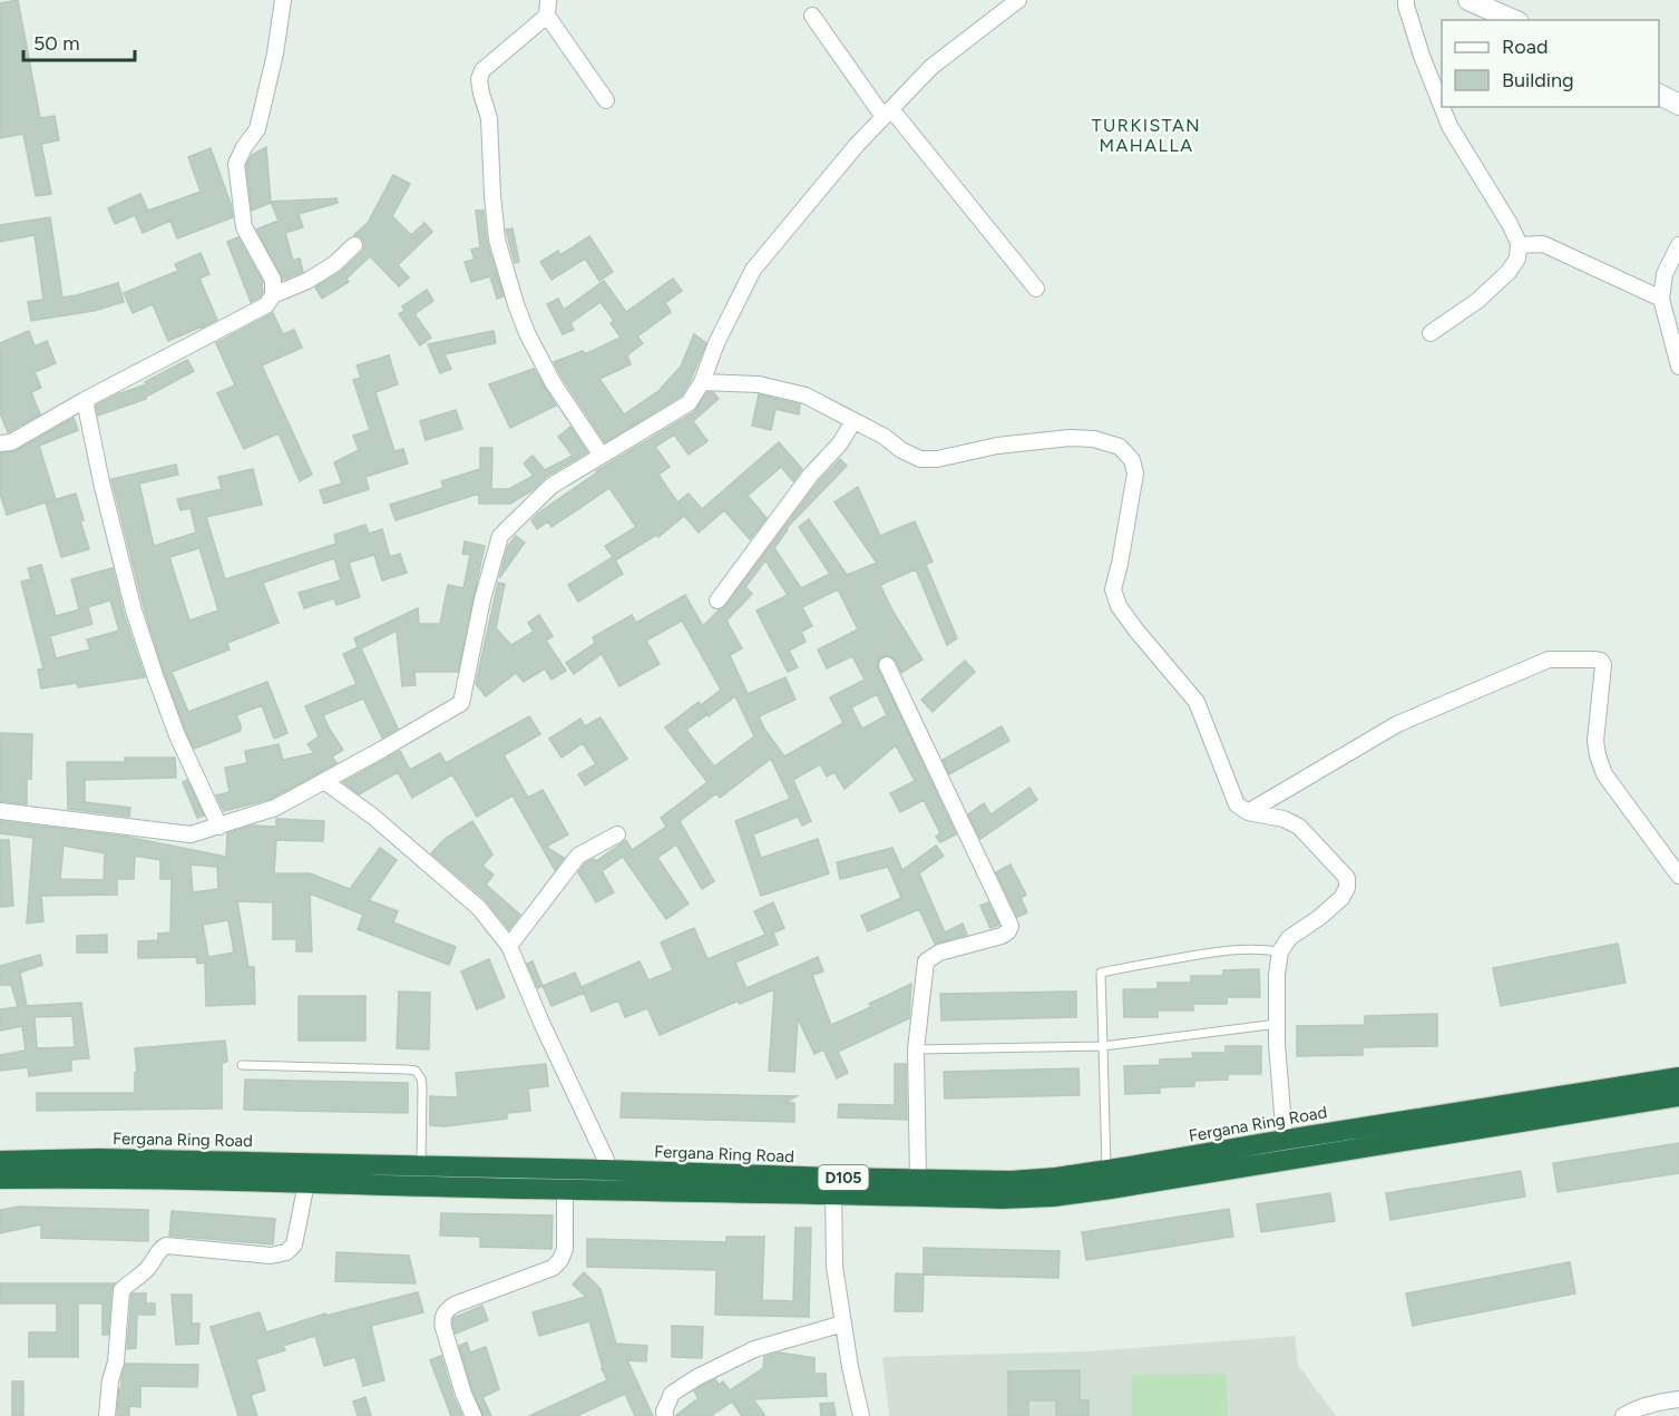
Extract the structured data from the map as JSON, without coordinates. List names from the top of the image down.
{
  "streets": {
    "highway": ["Fergana Ring Road", "D105"]
  },
  "districts": ["TURKISTAN MAHALLA"],
  "legend": ["Road", "Building"],
  "scale_bar": "50 m"
}
